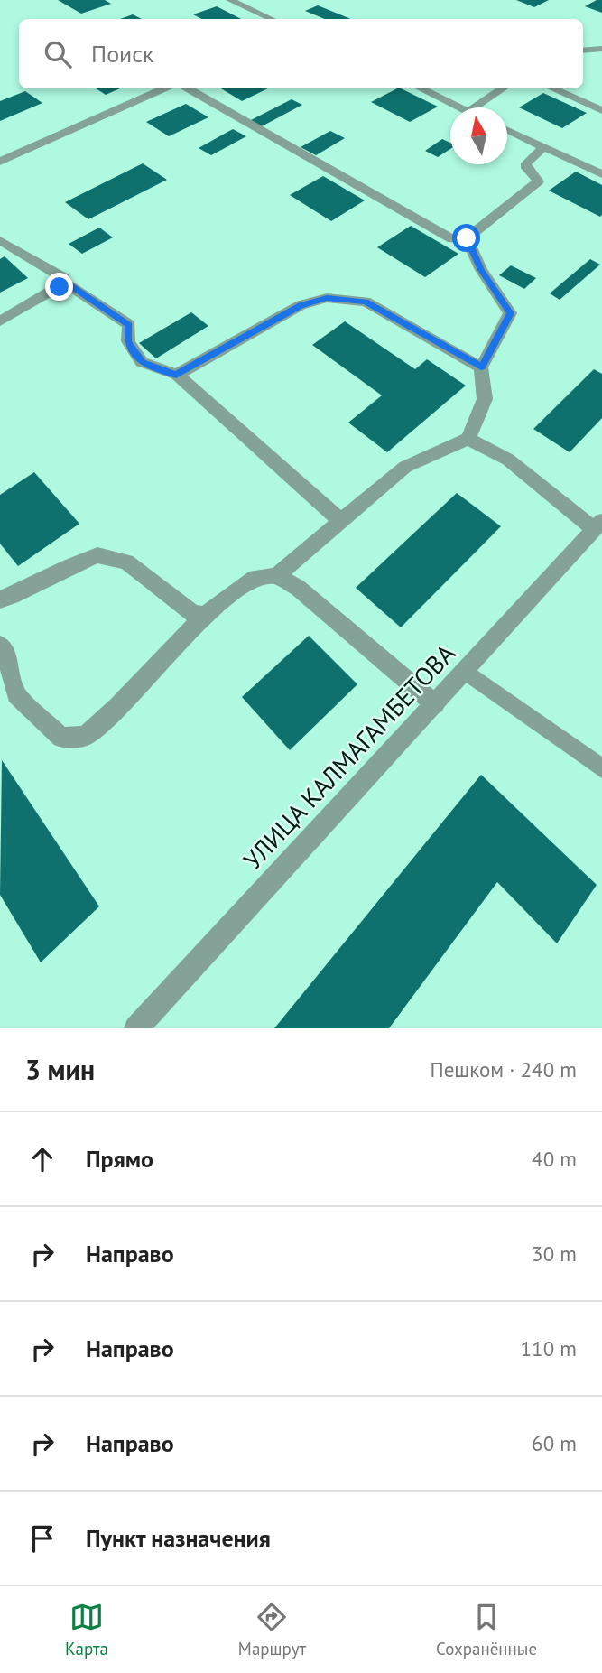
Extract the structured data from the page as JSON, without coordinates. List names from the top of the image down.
{
  "streets": {
    "street": ["УЛИЦА КАЛМАГАМБЕТОВА"]
  },
  "north": "top",
  "page": {
    "search": "Поиск",
    "heading": ["3 мин", "Пешком · 240 m"],
    "list": [
      ["Прямо", "40 m"],
      ["Направо", "30 m"],
      ["Направо", "110 m"],
      ["Направо", "60 m"],
      "Пункт назначения"
    ],
    "nav": ["Карта", "Маршрут", "Сохранённые"]
  }
}
